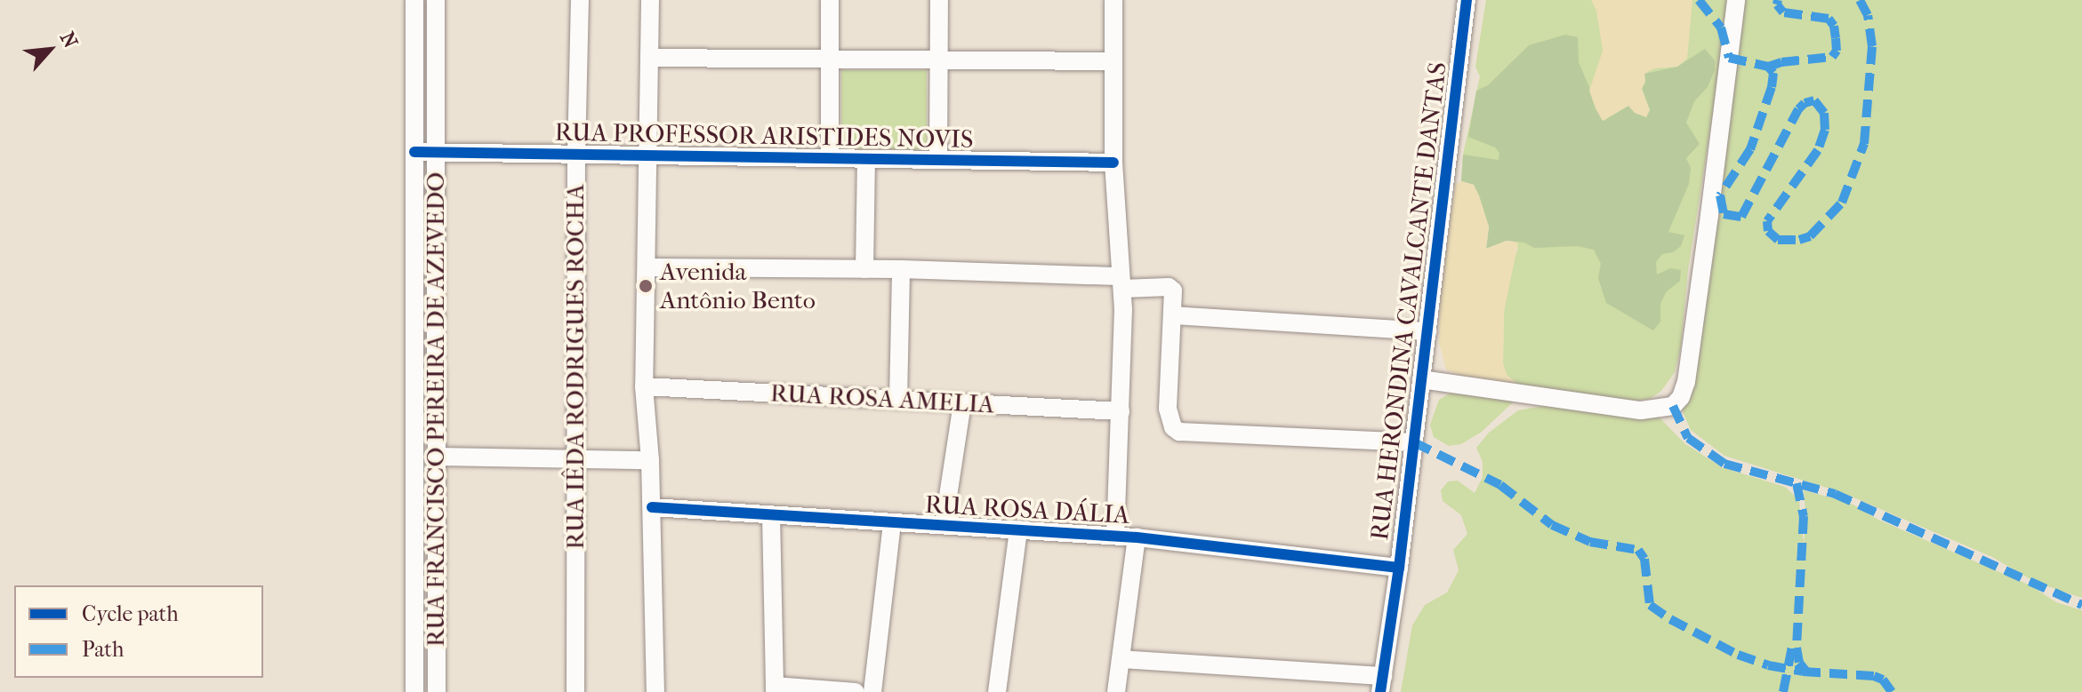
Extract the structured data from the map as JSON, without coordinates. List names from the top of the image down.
{
  "streets": {
    "street": [
      "RUA PROFESSOR ARISTIDES NOVIS",
      "RUA HERONDINA CAVALCANTE DANTAS",
      "RUA IÊDA RODRIGUES ROCHA",
      "RUA ROSA AMELIA",
      "RUA FRANCISCO PEREIRA DE AZEVEDO",
      "RUA ROSA DÁLIA"
    ]
  },
  "crossings": [
    ["RUA PROFESSOR ARISTIDES NOVIS", "RUA IÊDA RODRIGUES ROCHA"],
    ["RUA PROFESSOR ARISTIDES NOVIS", "RUA FRANCISCO PEREIRA DE AZEVEDO"],
    ["RUA HERONDINA CAVALCANTE DANTAS", "RUA ROSA DÁLIA"]
  ],
  "places": ["Avenida Antônio Bento"],
  "legend": ["Cycle path", "Path"],
  "north": "top right"
}
